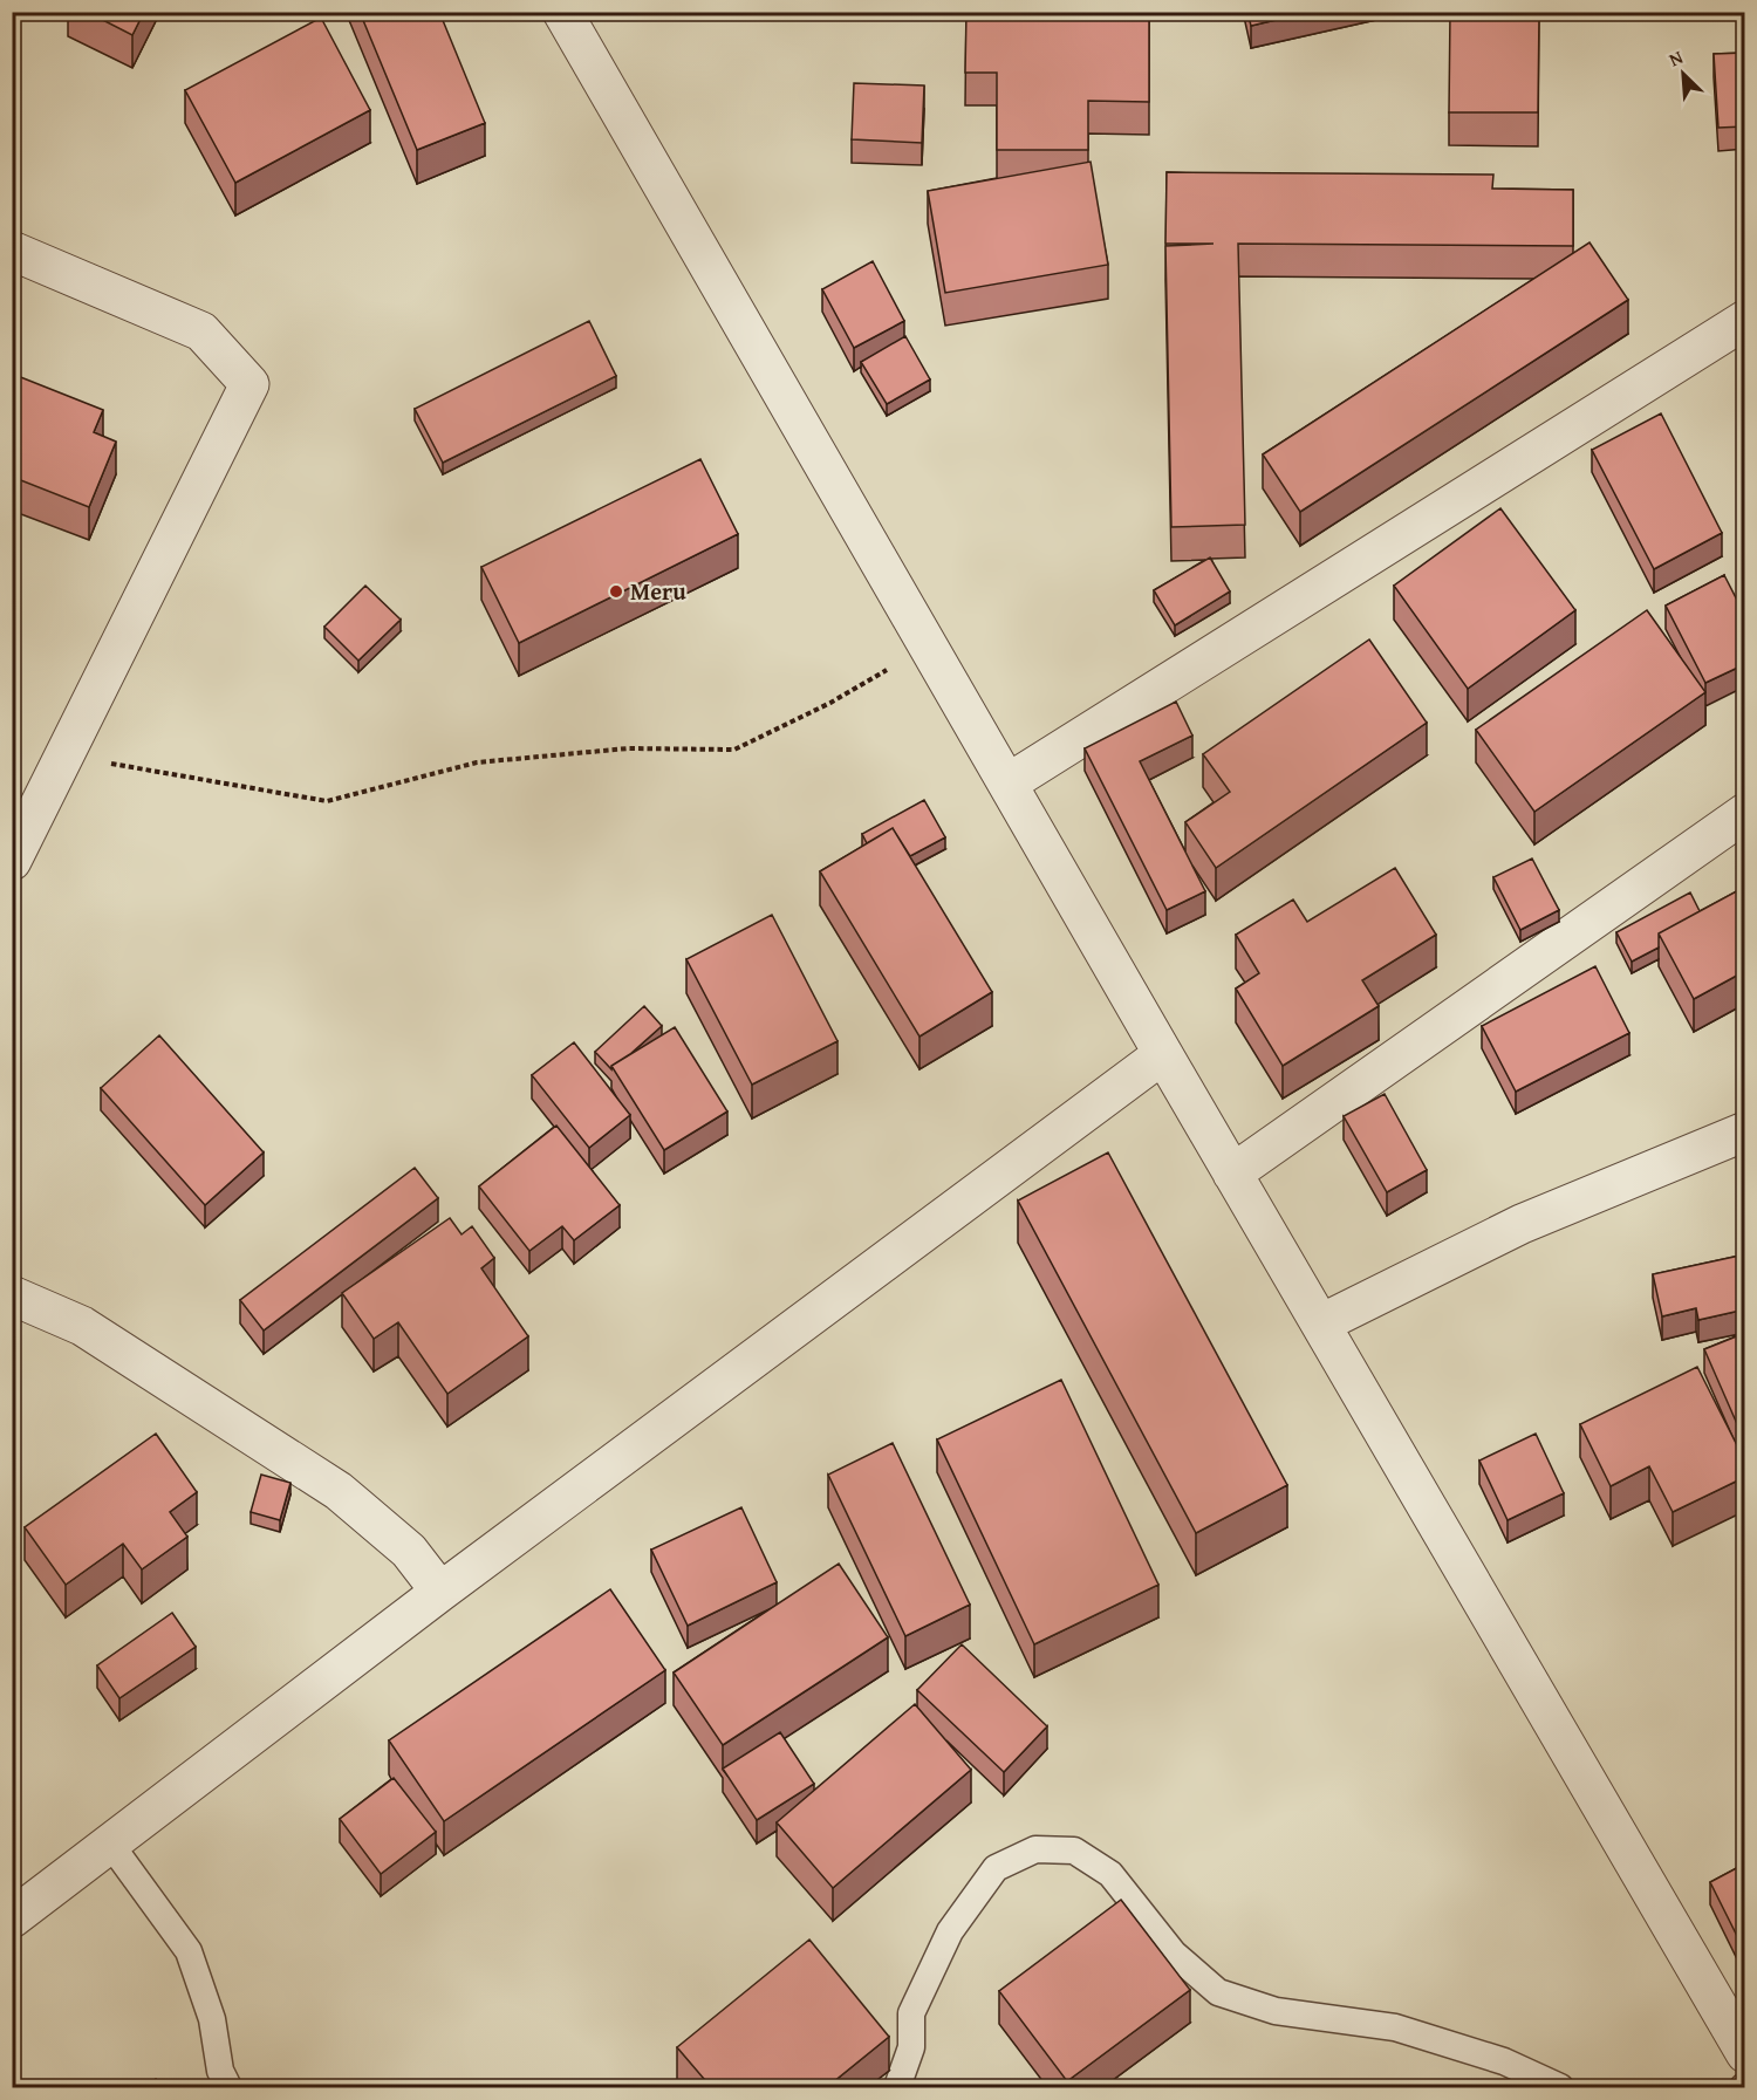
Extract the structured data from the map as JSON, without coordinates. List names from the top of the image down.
{
  "places": ["Meru"],
  "north": "top left"
}
